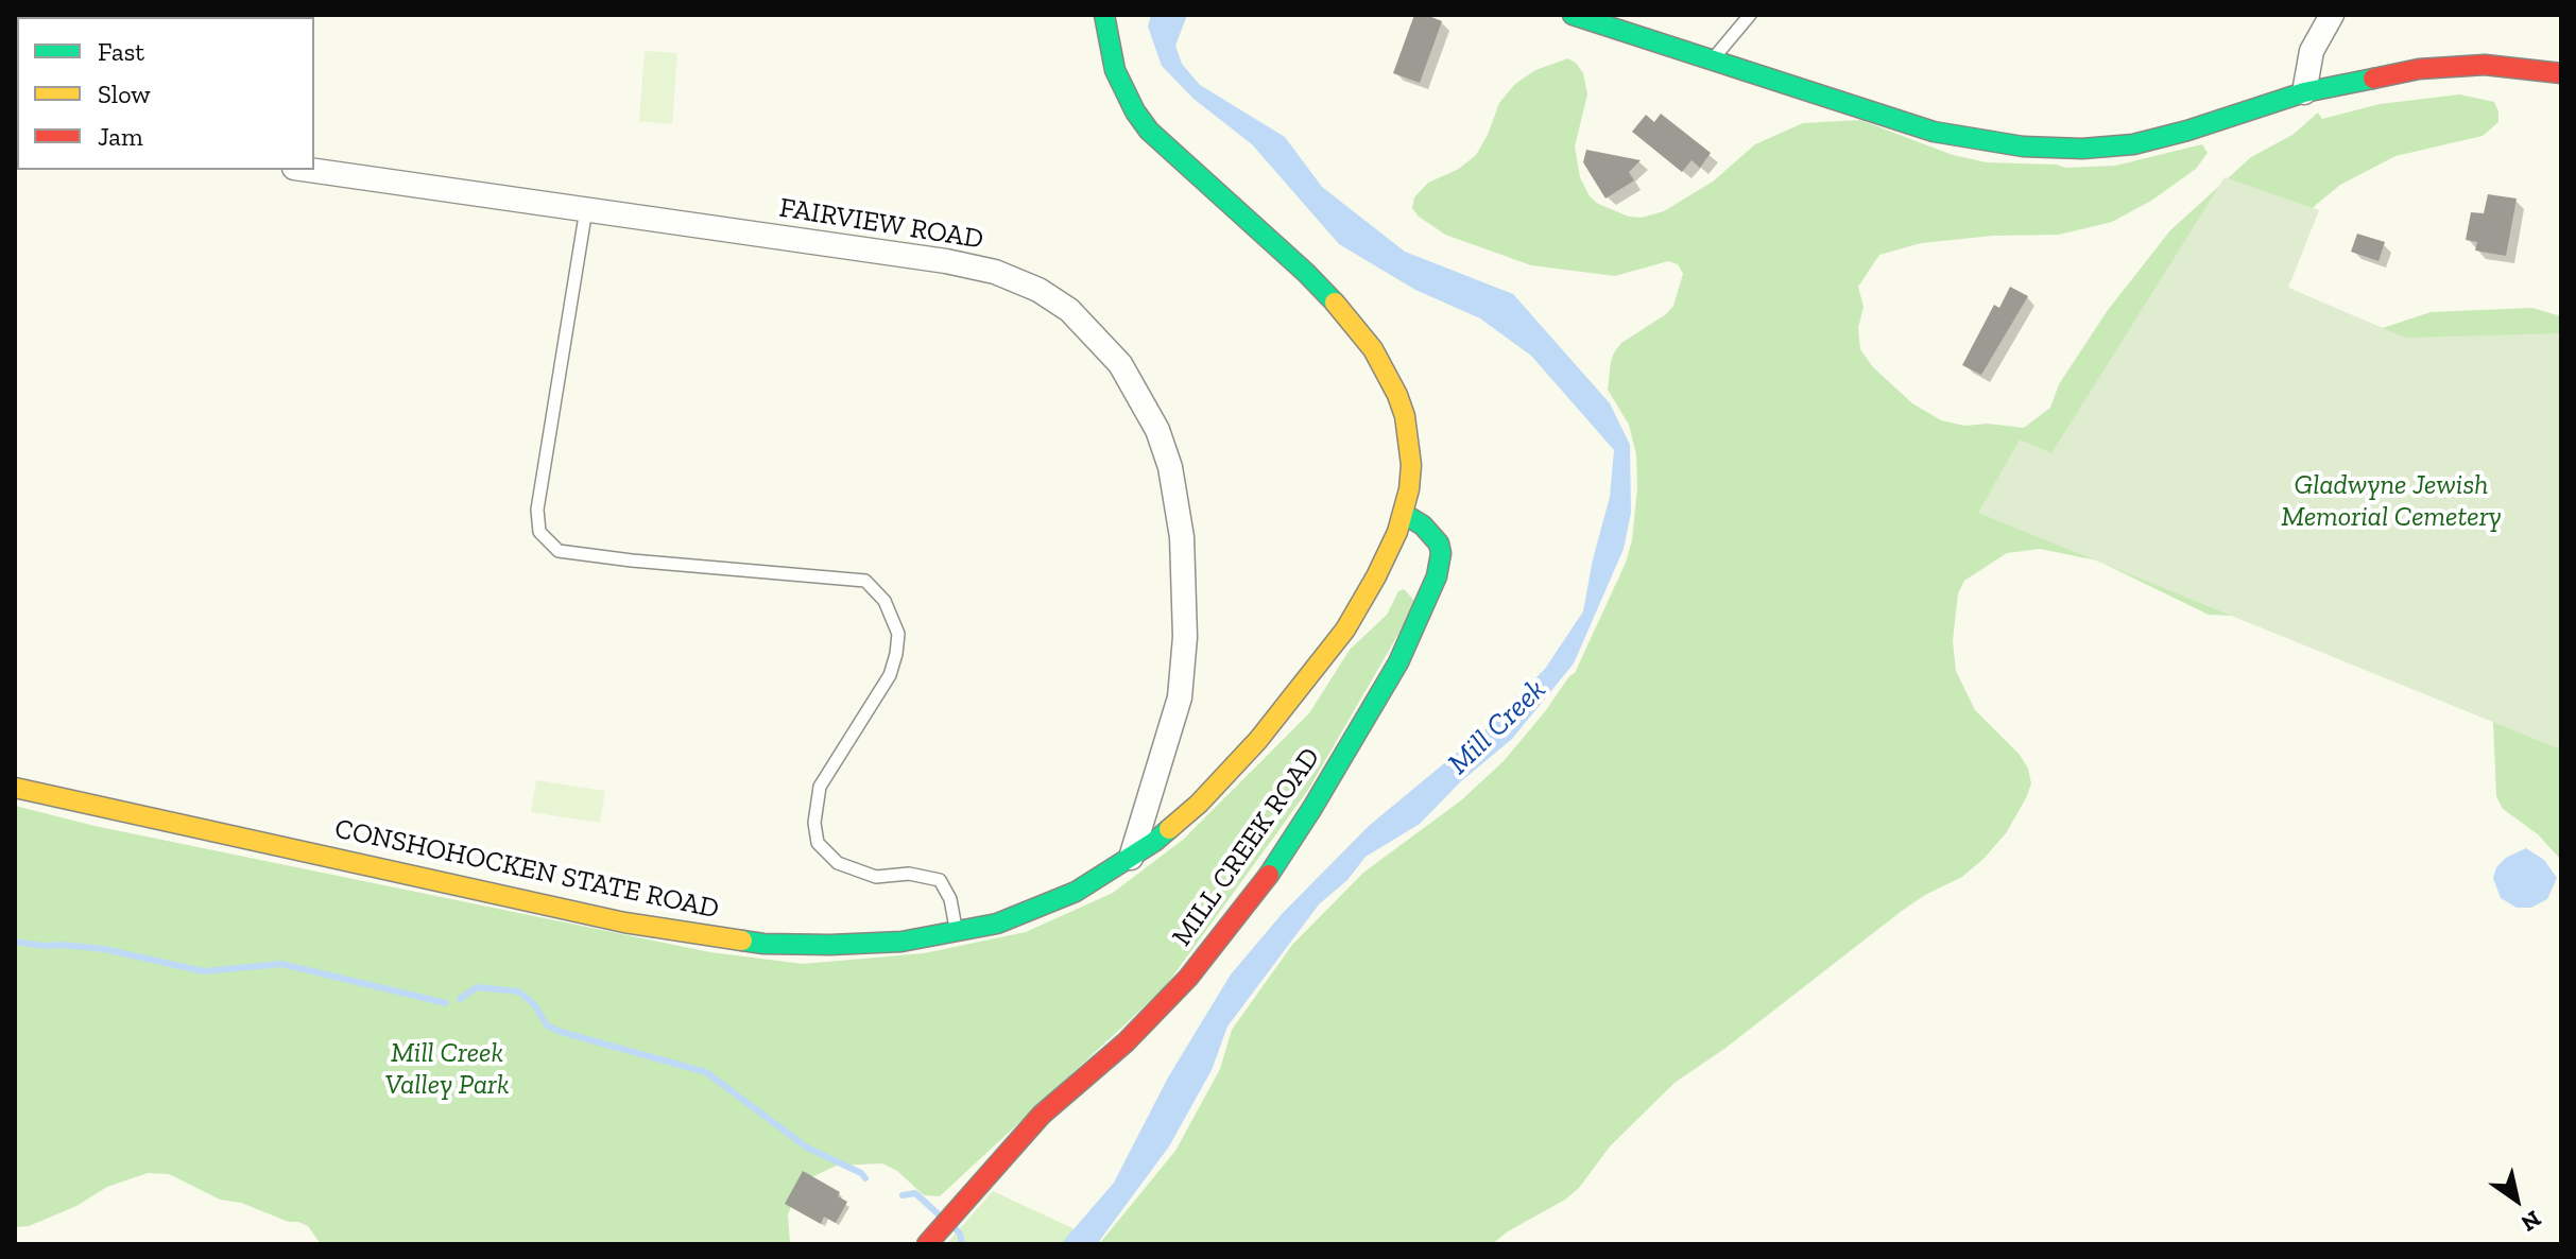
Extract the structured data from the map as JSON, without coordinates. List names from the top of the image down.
{
  "streets": {
    "main road": ["MILL CREEK ROAD", "CONSHOHOCKEN STATE ROAD"],
    "street": ["FAIRVIEW ROAD"]
  },
  "crossings": [
    ["FAIRVIEW ROAD", "CONSHOHOCKEN STATE ROAD"],
    ["MILL CREEK ROAD", "CONSHOHOCKEN STATE ROAD"]
  ],
  "water": ["Mill Creek"],
  "parks": ["Gladwyne Jewish Memorial Cemetery", "Mill Creek Valley Park"],
  "legend": ["Fast", "Slow", "Jam"],
  "north": "bottom right"
}
